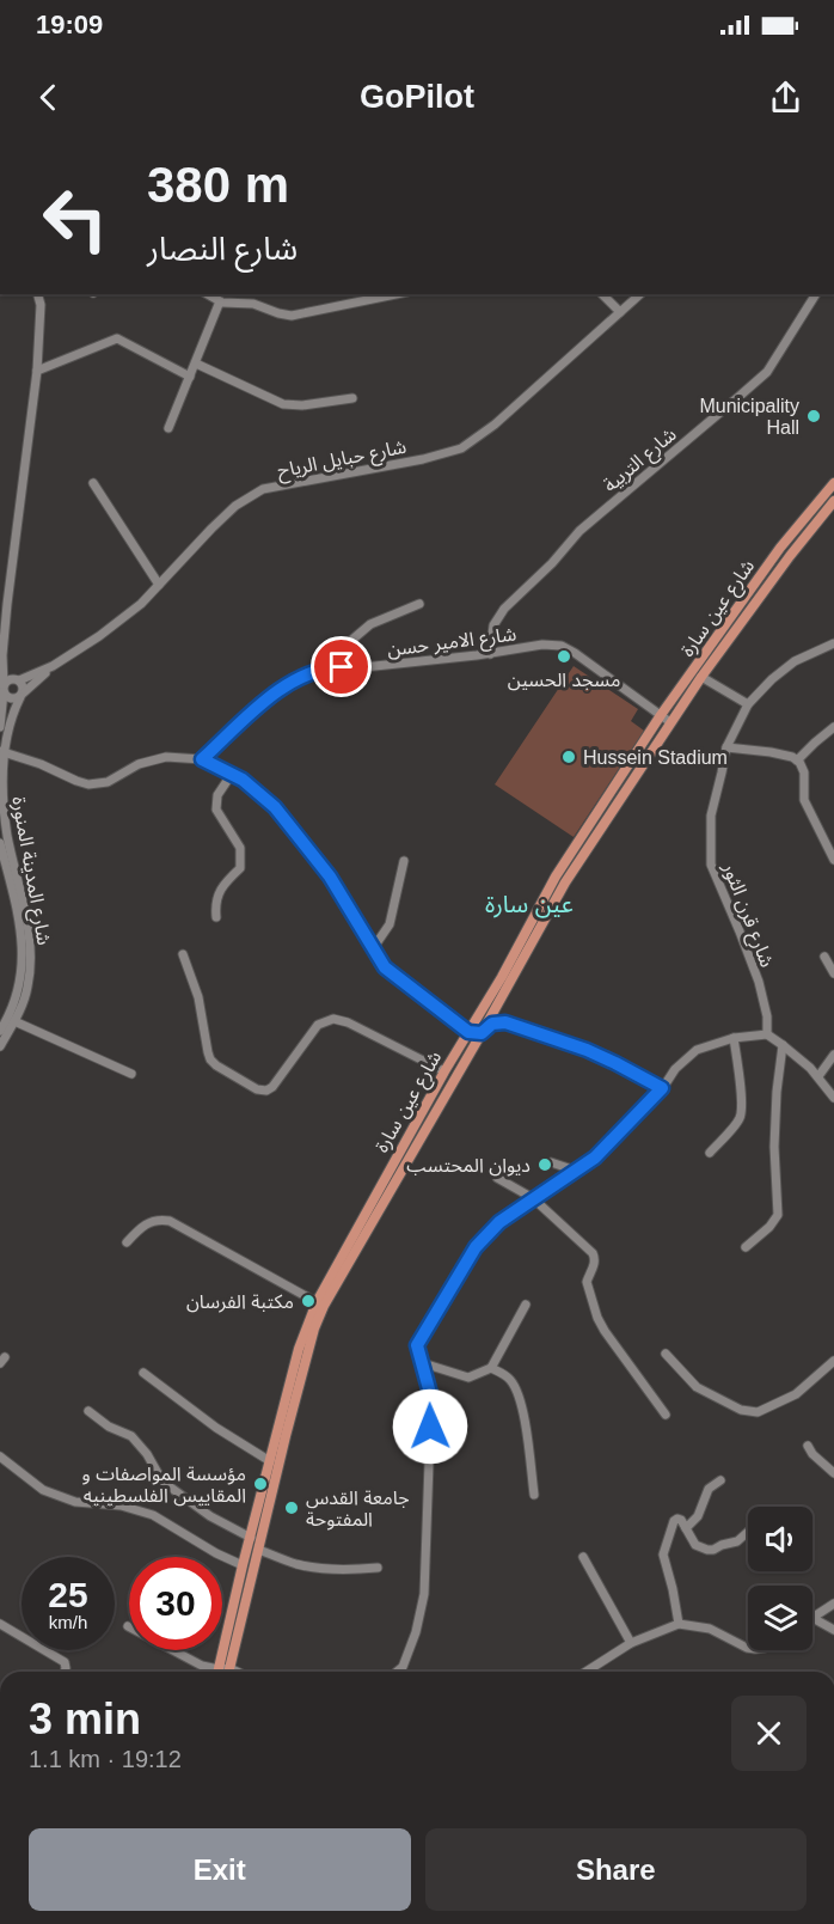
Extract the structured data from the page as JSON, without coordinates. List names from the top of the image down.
{
  "streets": {
    "main road": ["شارع عين سارة"],
    "street": [
      "شارع حبايل الرياح",
      "شارع التربية",
      "شارع الامير حسن",
      "شارع المدينة المنورة",
      "شارع قرن الثور"
    ]
  },
  "crossings": [
    ["شارع التربية", "شارع الامير حسن"],
    ["شارع عين سارة", "شارع الامير حسن"]
  ],
  "districts": ["عين سارة"],
  "places": [
    "Municipality Hall",
    "مسجد الحسين",
    "Hussein Stadium",
    "ديوان المحتسب",
    "مكتبة الفرسان",
    "مؤسسة المواصفات و المقاييس الفلسطينيه",
    "جامعة القدس المفتوحة"
  ],
  "page": {
    "status": "19:09",
    "header": "GoPilot",
    "turn": ["380 m", "شارع النصار"],
    "speed": "25 km/h",
    "limit": "30",
    "heading": ["3 min", "1.1 km · 19:12"],
    "buttons": ["Exit", "Share"]
  }
}
